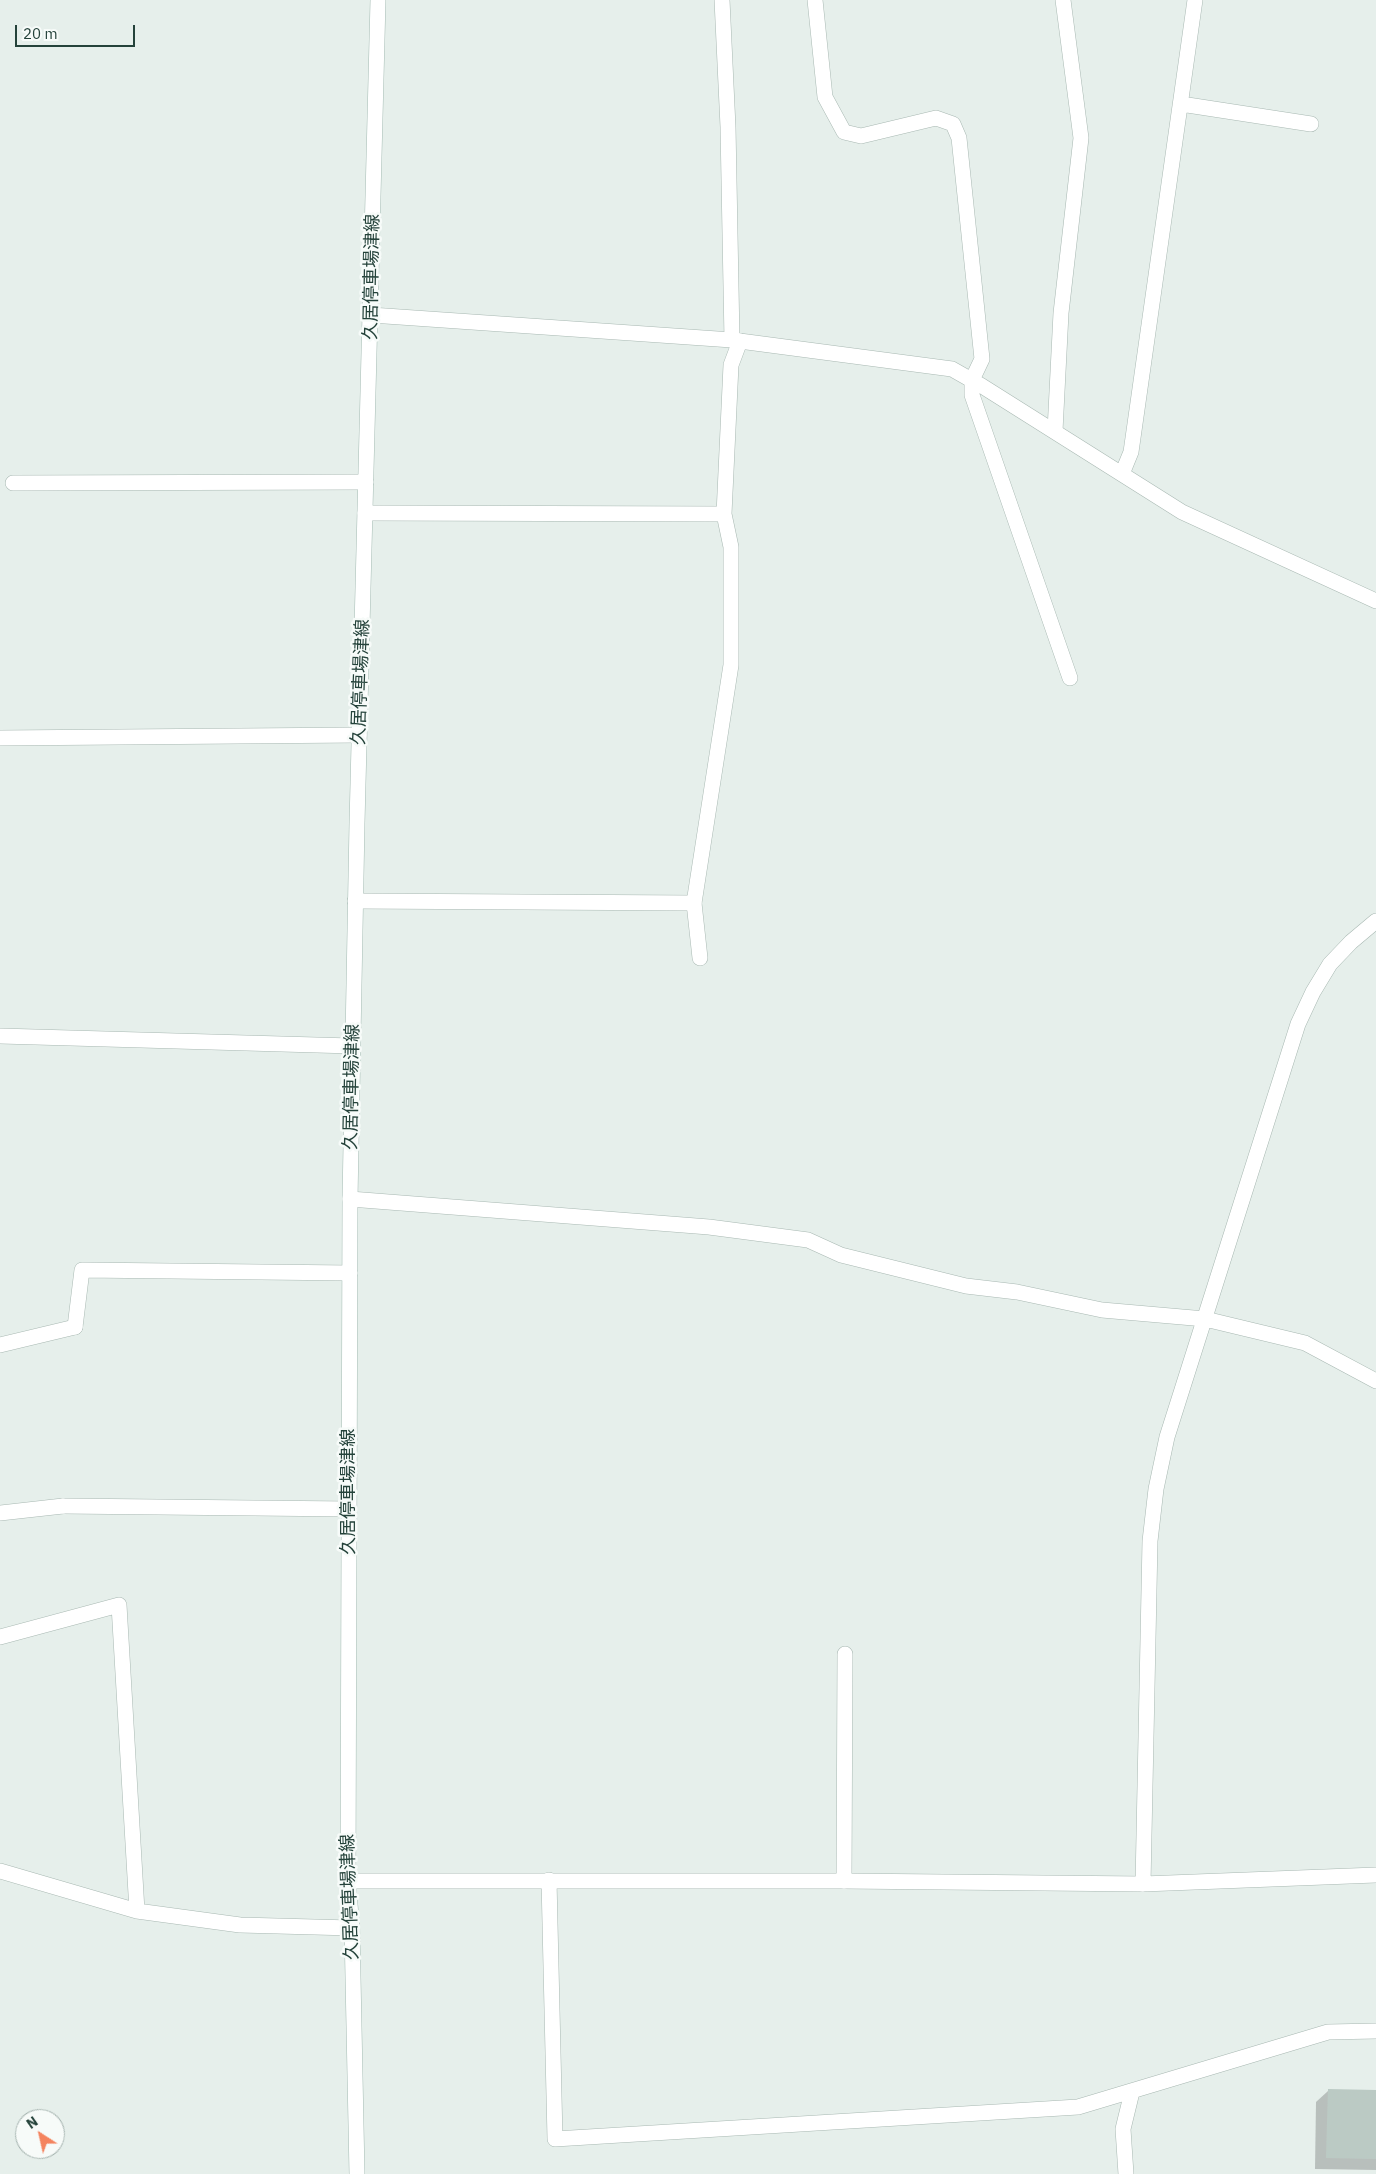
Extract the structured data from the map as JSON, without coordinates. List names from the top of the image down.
{
  "streets": {
    "street": ["久居停車場津線"]
  },
  "scale_bar": "20 m",
  "north": "top left"
}
